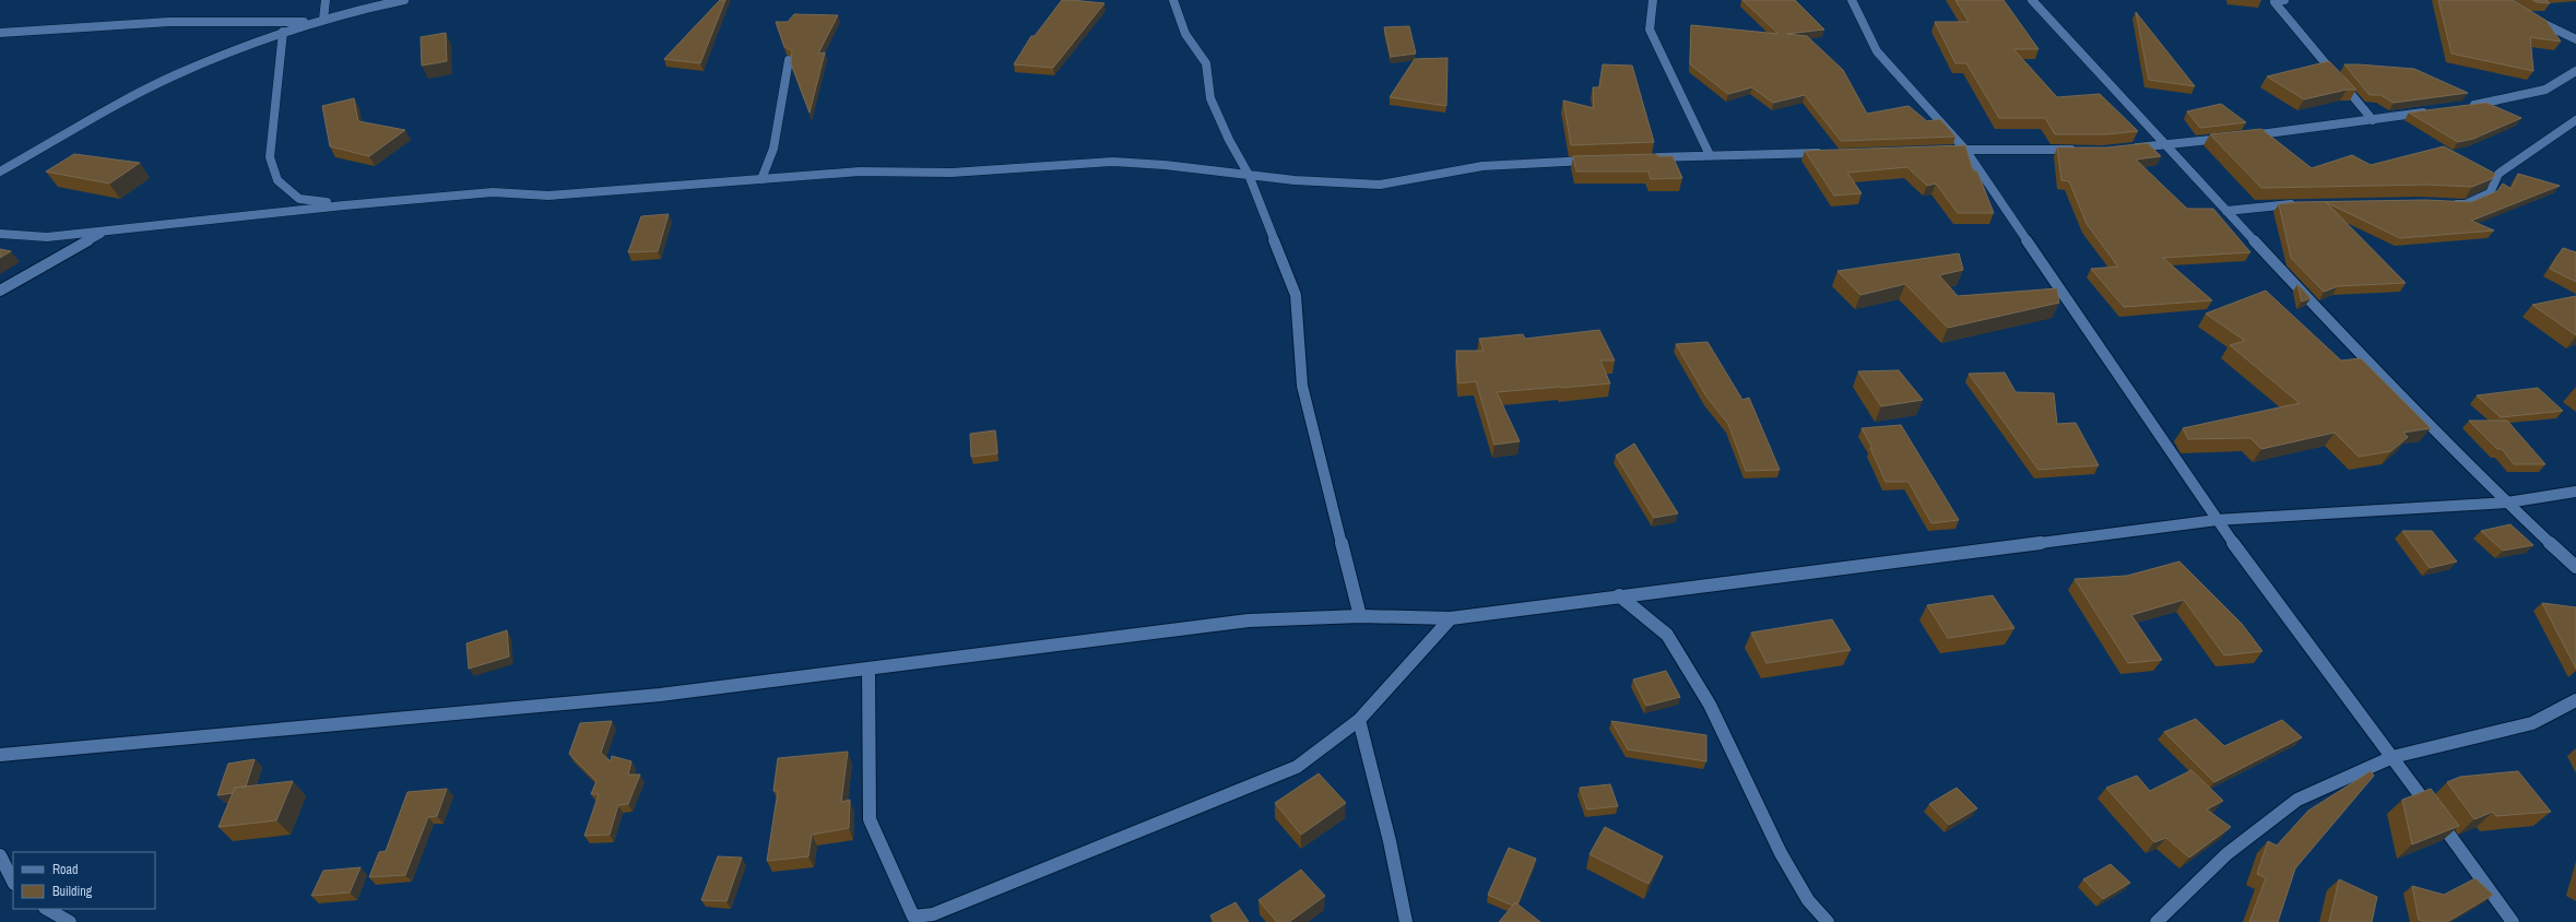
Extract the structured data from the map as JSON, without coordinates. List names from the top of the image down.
{
  "legend": ["Road", "Building"]
}
